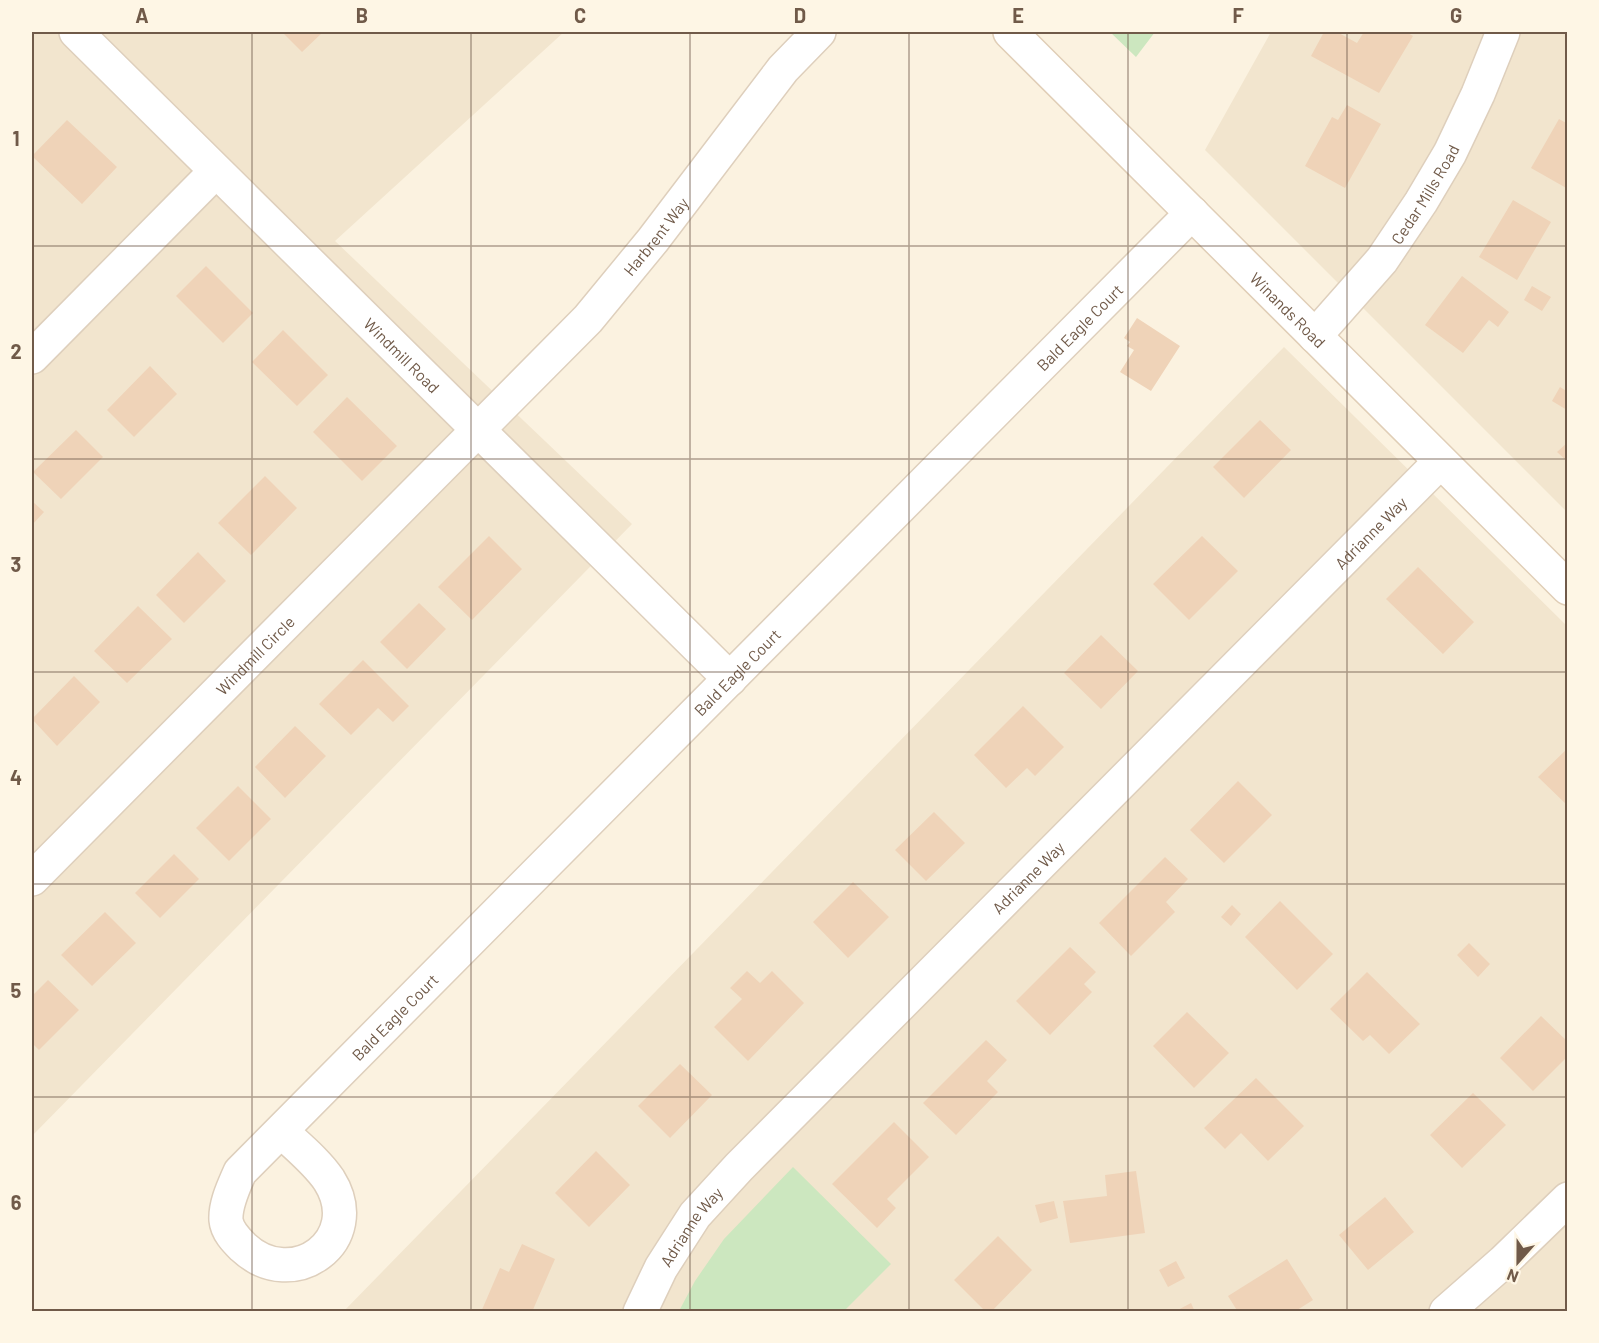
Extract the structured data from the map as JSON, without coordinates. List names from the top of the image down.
{
  "streets": {
    "street": [
      "Cedar Mills Road",
      "Harbrent Way",
      "Winands Road",
      "Bald Eagle Court",
      "Windmill Road",
      "Adrianne Way",
      "Windmill Circle"
    ]
  },
  "crossings": [
    ["Cedar Mills Road", "Winands Road"],
    ["Harbrent Way", "Windmill Road"],
    ["Harbrent Way", "Windmill Circle"],
    ["Winands Road", "Bald Eagle Court"],
    ["Winands Road", "Adrianne Way"],
    ["Bald Eagle Court", "Windmill Road"],
    ["Windmill Road", "Windmill Circle"]
  ],
  "north": "bottom",
  "grid": {
    "columns": [
      "A",
      "B",
      "C",
      "D",
      "E",
      "F",
      "G"
    ],
    "rows": [
      "1",
      "2",
      "3",
      "4",
      "5",
      "6"
    ]
  }
}
